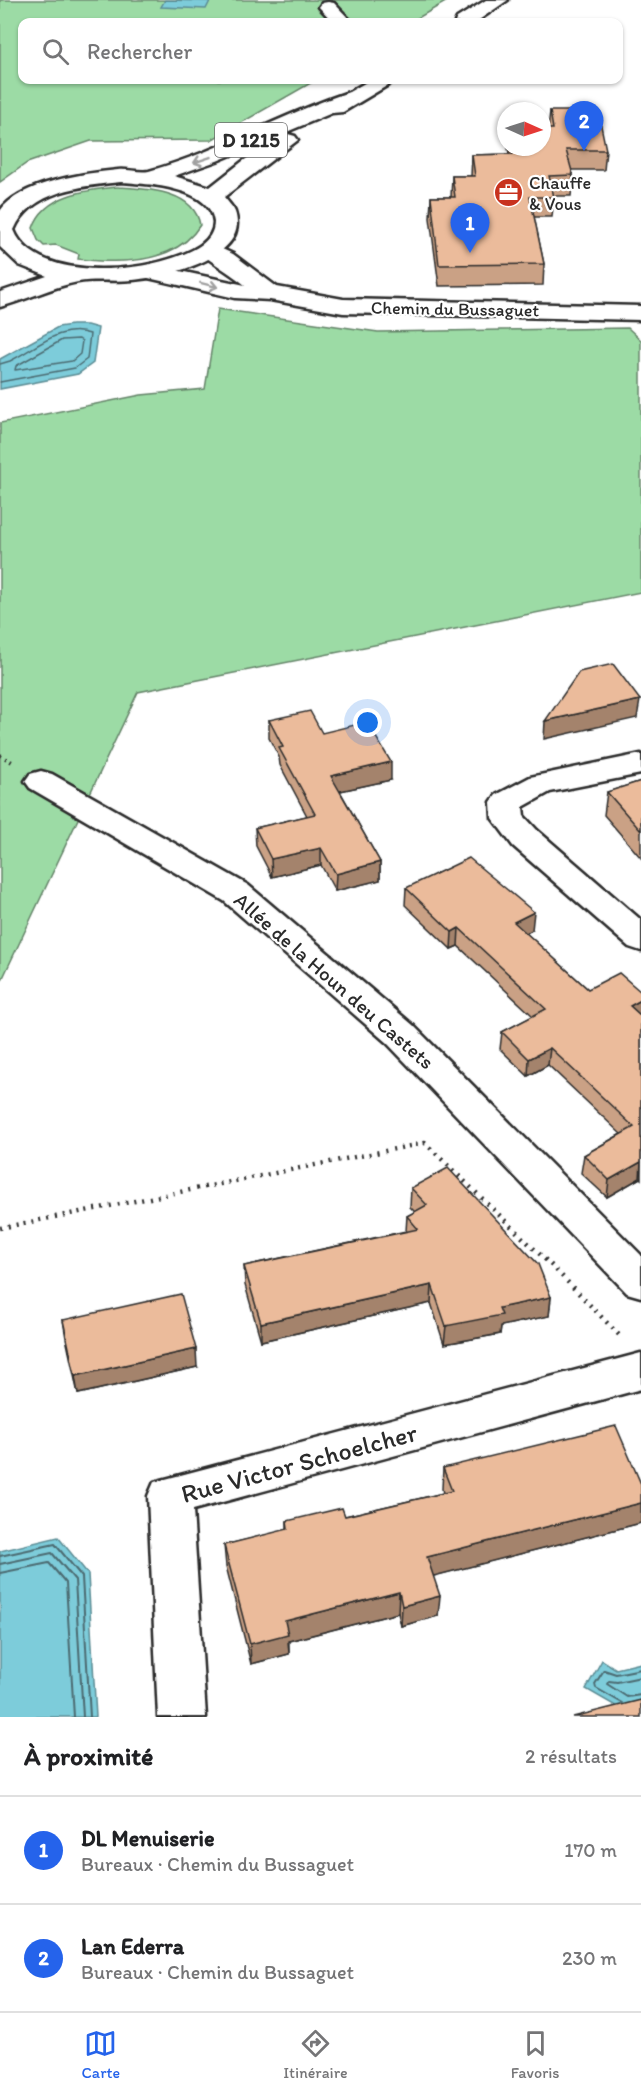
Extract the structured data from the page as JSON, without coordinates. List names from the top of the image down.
{
  "streets": {
    "main road": [
      "D 1215",
      "Chemin du Bussaguet",
      "Allée de la Houn deu Castets",
      "Rue Victor Schoelcher"
    ]
  },
  "places": {
    "office": ["Chauffe & Vous"]
  },
  "north": "right",
  "page": {
    "search": "Rechercher",
    "pins": ["2", "1"],
    "heading": ["À proximité", "2 résultats"],
    "list": [
      {
        "mark": "1",
        "name": "DL Menuiserie",
        "note": "Bureaux · Chemin du Bussaguet",
        "value": "170 m"
      },
      {
        "mark": "2",
        "name": "Lan Ederra",
        "note": "Bureaux · Chemin du Bussaguet",
        "value": "230 m"
      }
    ],
    "nav": ["Carte", "Itinéraire", "Favoris"]
  }
}
